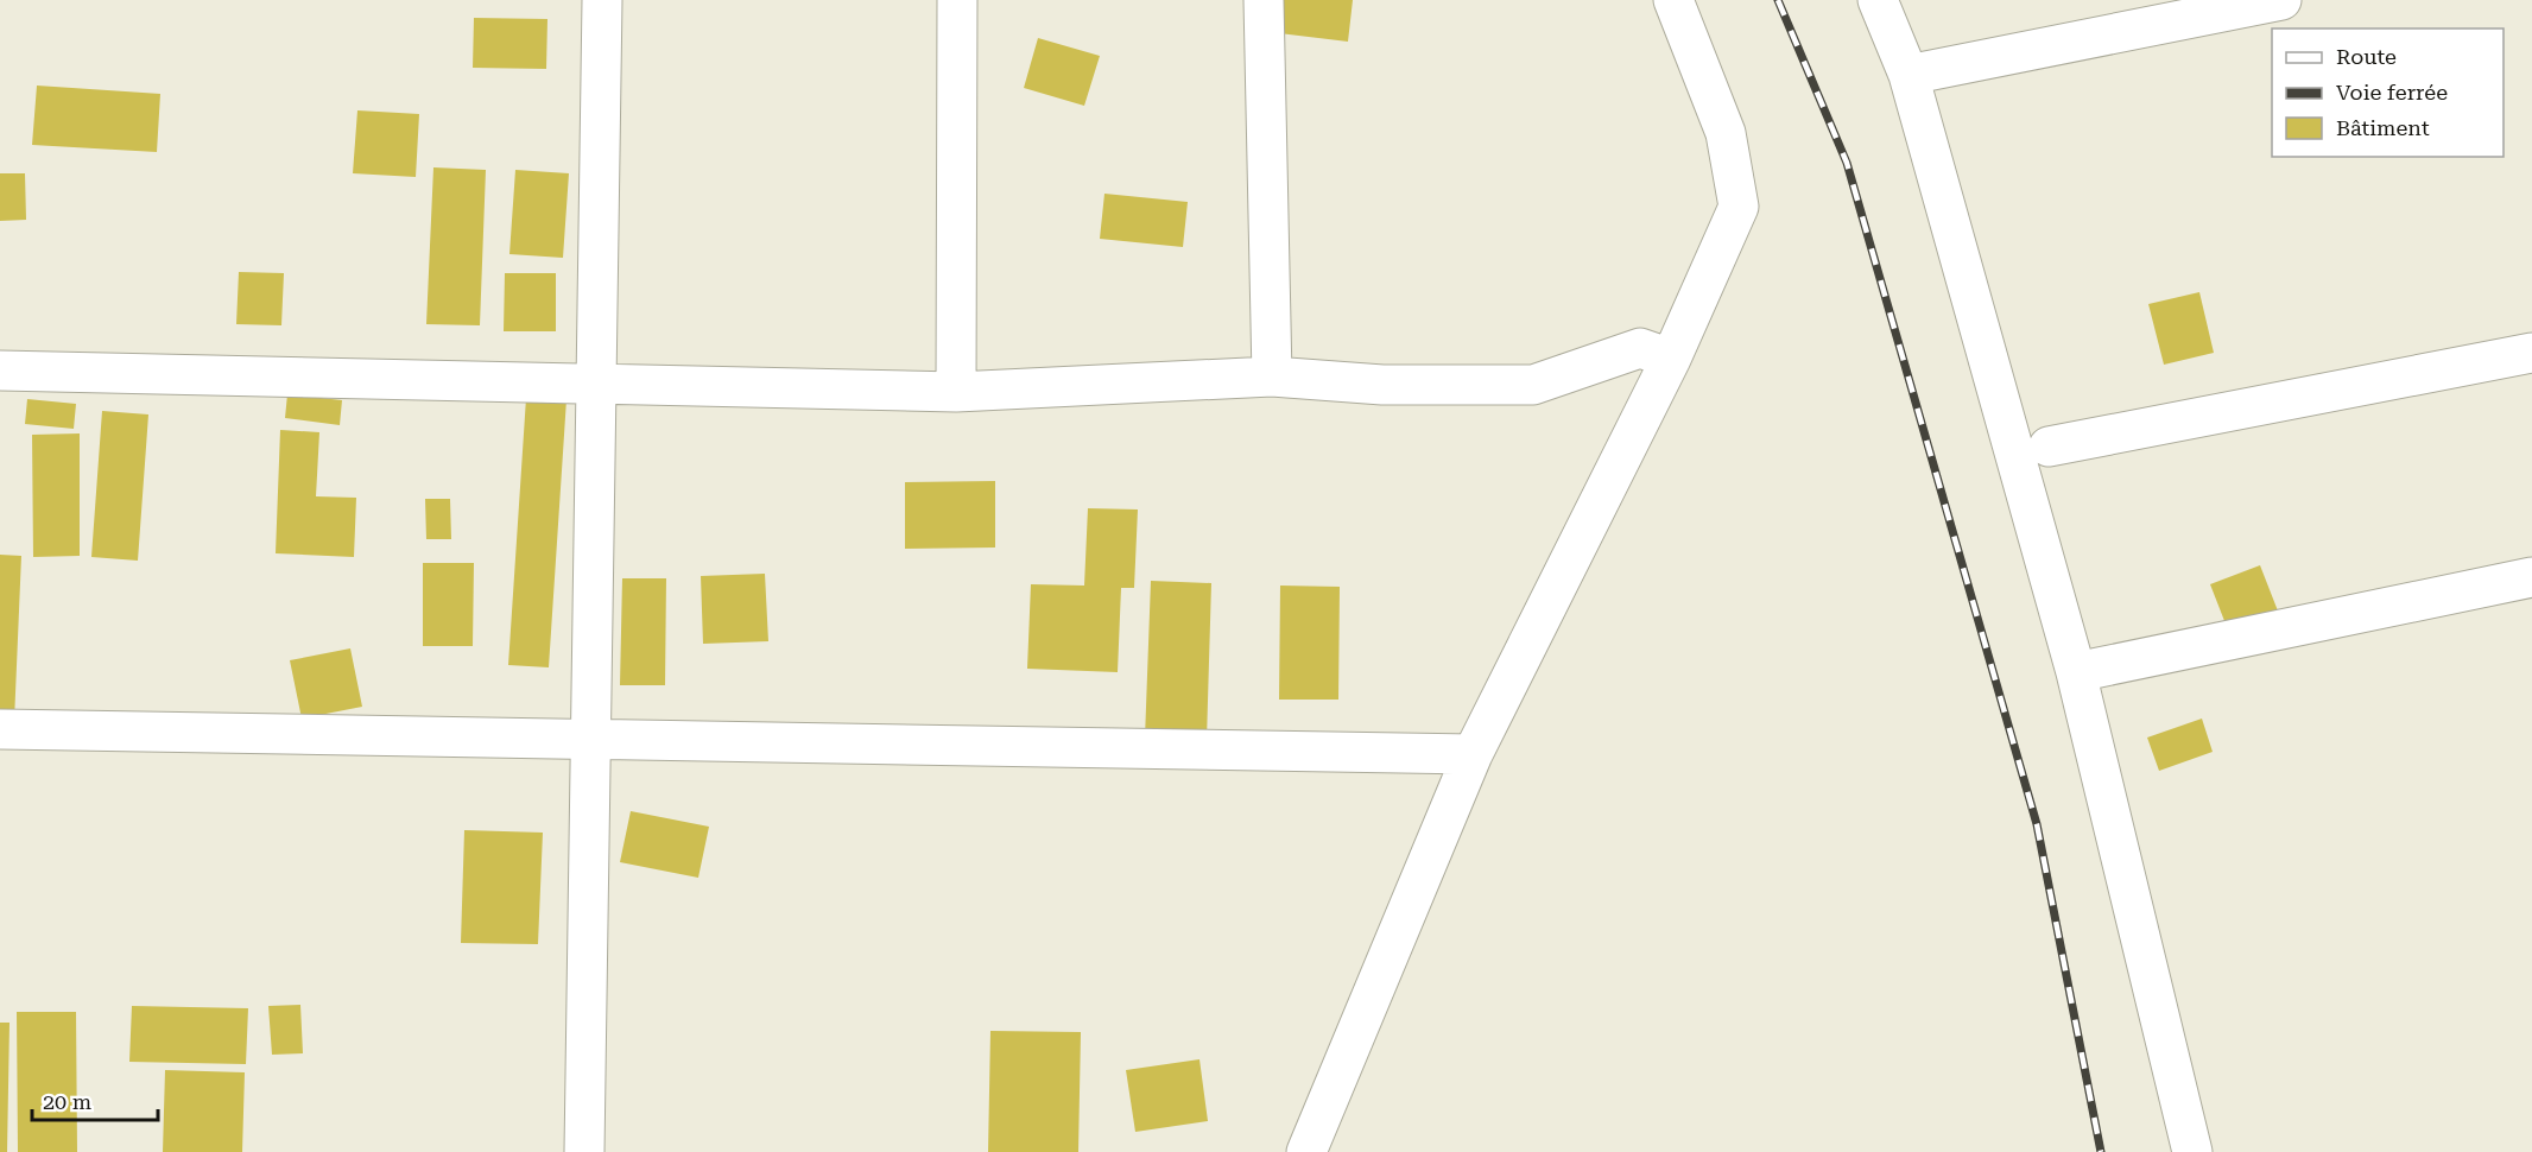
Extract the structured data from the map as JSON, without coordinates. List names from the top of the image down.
{
  "legend": ["Route", "Voie ferrée", "Bâtiment"],
  "scale_bar": "20 m"
}
